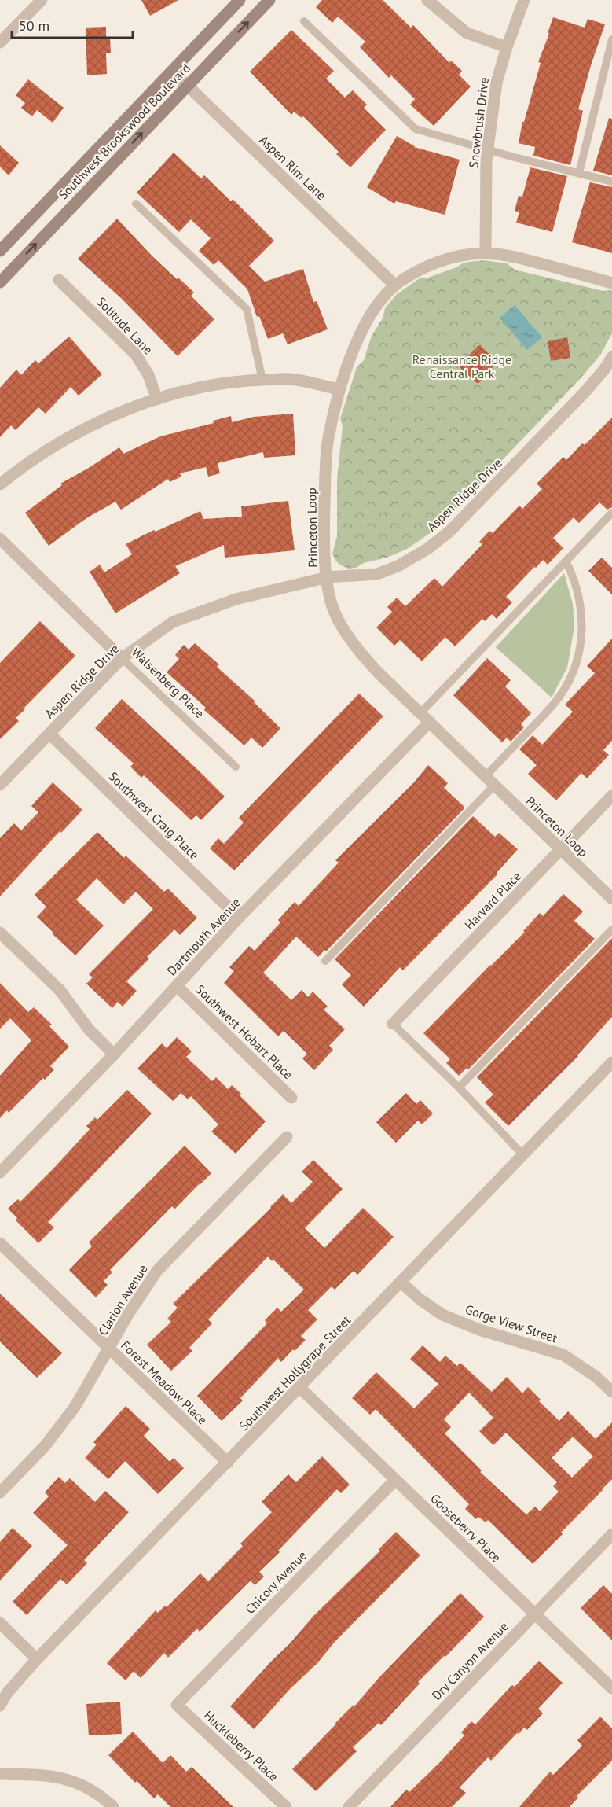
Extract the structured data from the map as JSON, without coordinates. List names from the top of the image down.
{
  "streets": {
    "main road": ["Southwest Brookswood Boulevard"],
    "street": [
      "Snowbrush Drive",
      "Aspen Rim Lane",
      "Solitude Lane",
      "Aspen Ridge Drive",
      "Princeton Loop",
      "Walsenberg Place",
      "Southwest Craig Place",
      "Harvard Place",
      "Dartmouth Avenue",
      "Southwest Hobart Place",
      "Clarion Avenue",
      "Gorge View Street",
      "Southwest Hollygrape Street",
      "Forest Meadow Place",
      "Gooseberry Place",
      "Chicory Avenue",
      "Dry Canyon Avenue",
      "Huckleberry Place"
    ]
  },
  "crossings": [
    ["Snowbrush Drive", "Princeton Loop"],
    ["Southwest Brookswood Boulevard", "Aspen Rim Lane"],
    ["Aspen Rim Lane", "Princeton Loop"],
    ["Aspen Ridge Drive", "Princeton Loop"],
    ["Aspen Ridge Drive", "Walsenberg Place"],
    ["Aspen Ridge Drive", "Southwest Craig Place"],
    ["Princeton Loop", "Harvard Place"],
    ["Princeton Loop", "Dartmouth Avenue"],
    ["Southwest Craig Place", "Dartmouth Avenue"],
    ["Dartmouth Avenue", "Southwest Hobart Place"],
    ["Clarion Avenue", "Forest Meadow Place"],
    ["Gorge View Street", "Southwest Hollygrape Street"],
    ["Southwest Hollygrape Street", "Forest Meadow Place"],
    ["Southwest Hollygrape Street", "Gooseberry Place"],
    ["Gooseberry Place", "Chicory Avenue"],
    ["Gooseberry Place", "Dry Canyon Avenue"],
    ["Chicory Avenue", "Huckleberry Place"]
  ],
  "parks": ["Renaissance Ridge Central Park"],
  "scale_bar": "50 m"
}
